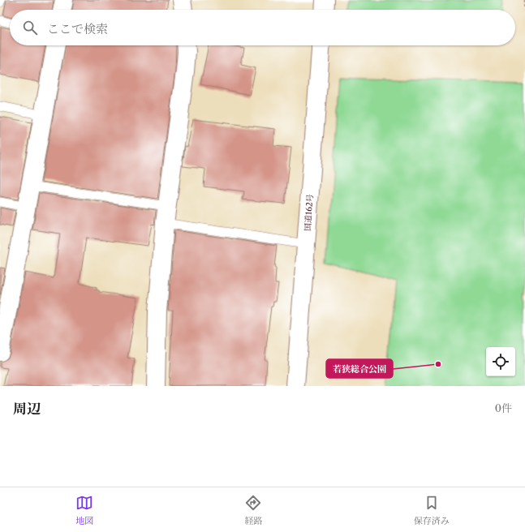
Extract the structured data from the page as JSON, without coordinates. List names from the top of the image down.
{
  "streets": {
    "main road": ["国道162号"]
  },
  "places": ["若狭総合公園"],
  "page": {
    "search": "ここで検索",
    "heading": ["周辺", "0件"],
    "nav": ["地図", "経路", "保存済み"]
  }
}
